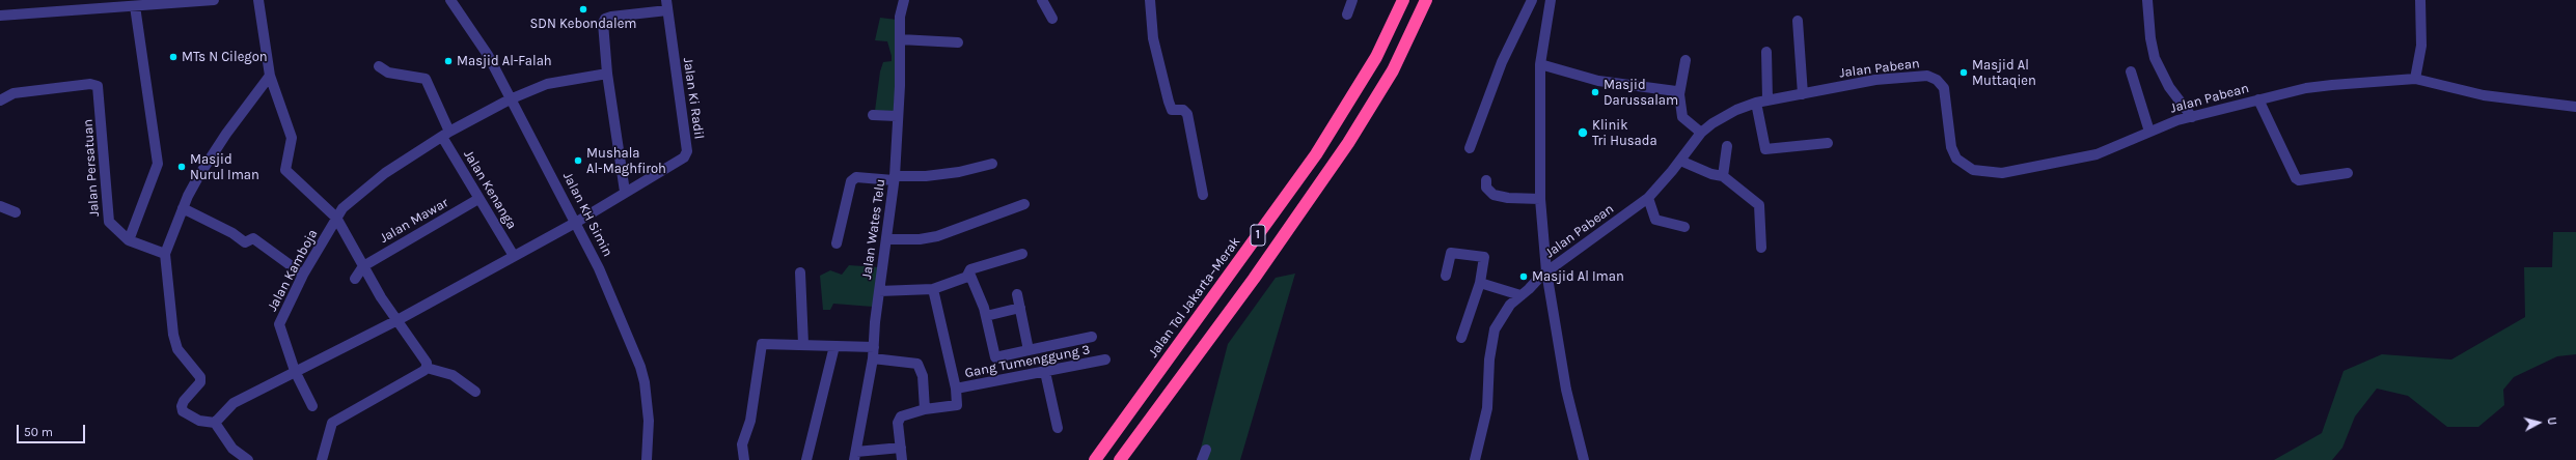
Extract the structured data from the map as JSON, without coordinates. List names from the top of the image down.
{
  "streets": {
    "highway": ["1", "Jalan Tol Jakarta–Merak"],
    "street": [
      "Jalan Pabean",
      "Jalan Ki Radil",
      "Jalan Persatuan",
      "Jalan Kenanga",
      "Jalan KH Simin",
      "Jalan Mawar",
      "Jalan Wates Telu",
      "Jalan Kamboja",
      "Gang Tumenggung 3"
    ]
  },
  "crossings": [
    ["Jalan Ki Radil", "Jalan Kenanga"],
    ["Jalan Ki Radil", "Jalan KH Simin"],
    ["Jalan Ki Radil", "Jalan Kamboja"],
    ["Jalan Kenanga", "Jalan Mawar"],
    ["Jalan Kenanga", "Jalan Kamboja"],
    ["Jalan KH Simin", "Jalan Kamboja"]
  ],
  "places": [
    "SDN Kebondalem",
    "MTs N Cilegon",
    "Masjid Al-Falah",
    "Masjid Al Muttaqien",
    "Masjid Darussalam",
    "Klinik Tri Husada",
    "Mushala Al-Maghfiroh",
    "Masjid Nurul Iman",
    "Masjid Al Iman"
  ],
  "scale_bar": "50 m",
  "north": "right"
}
